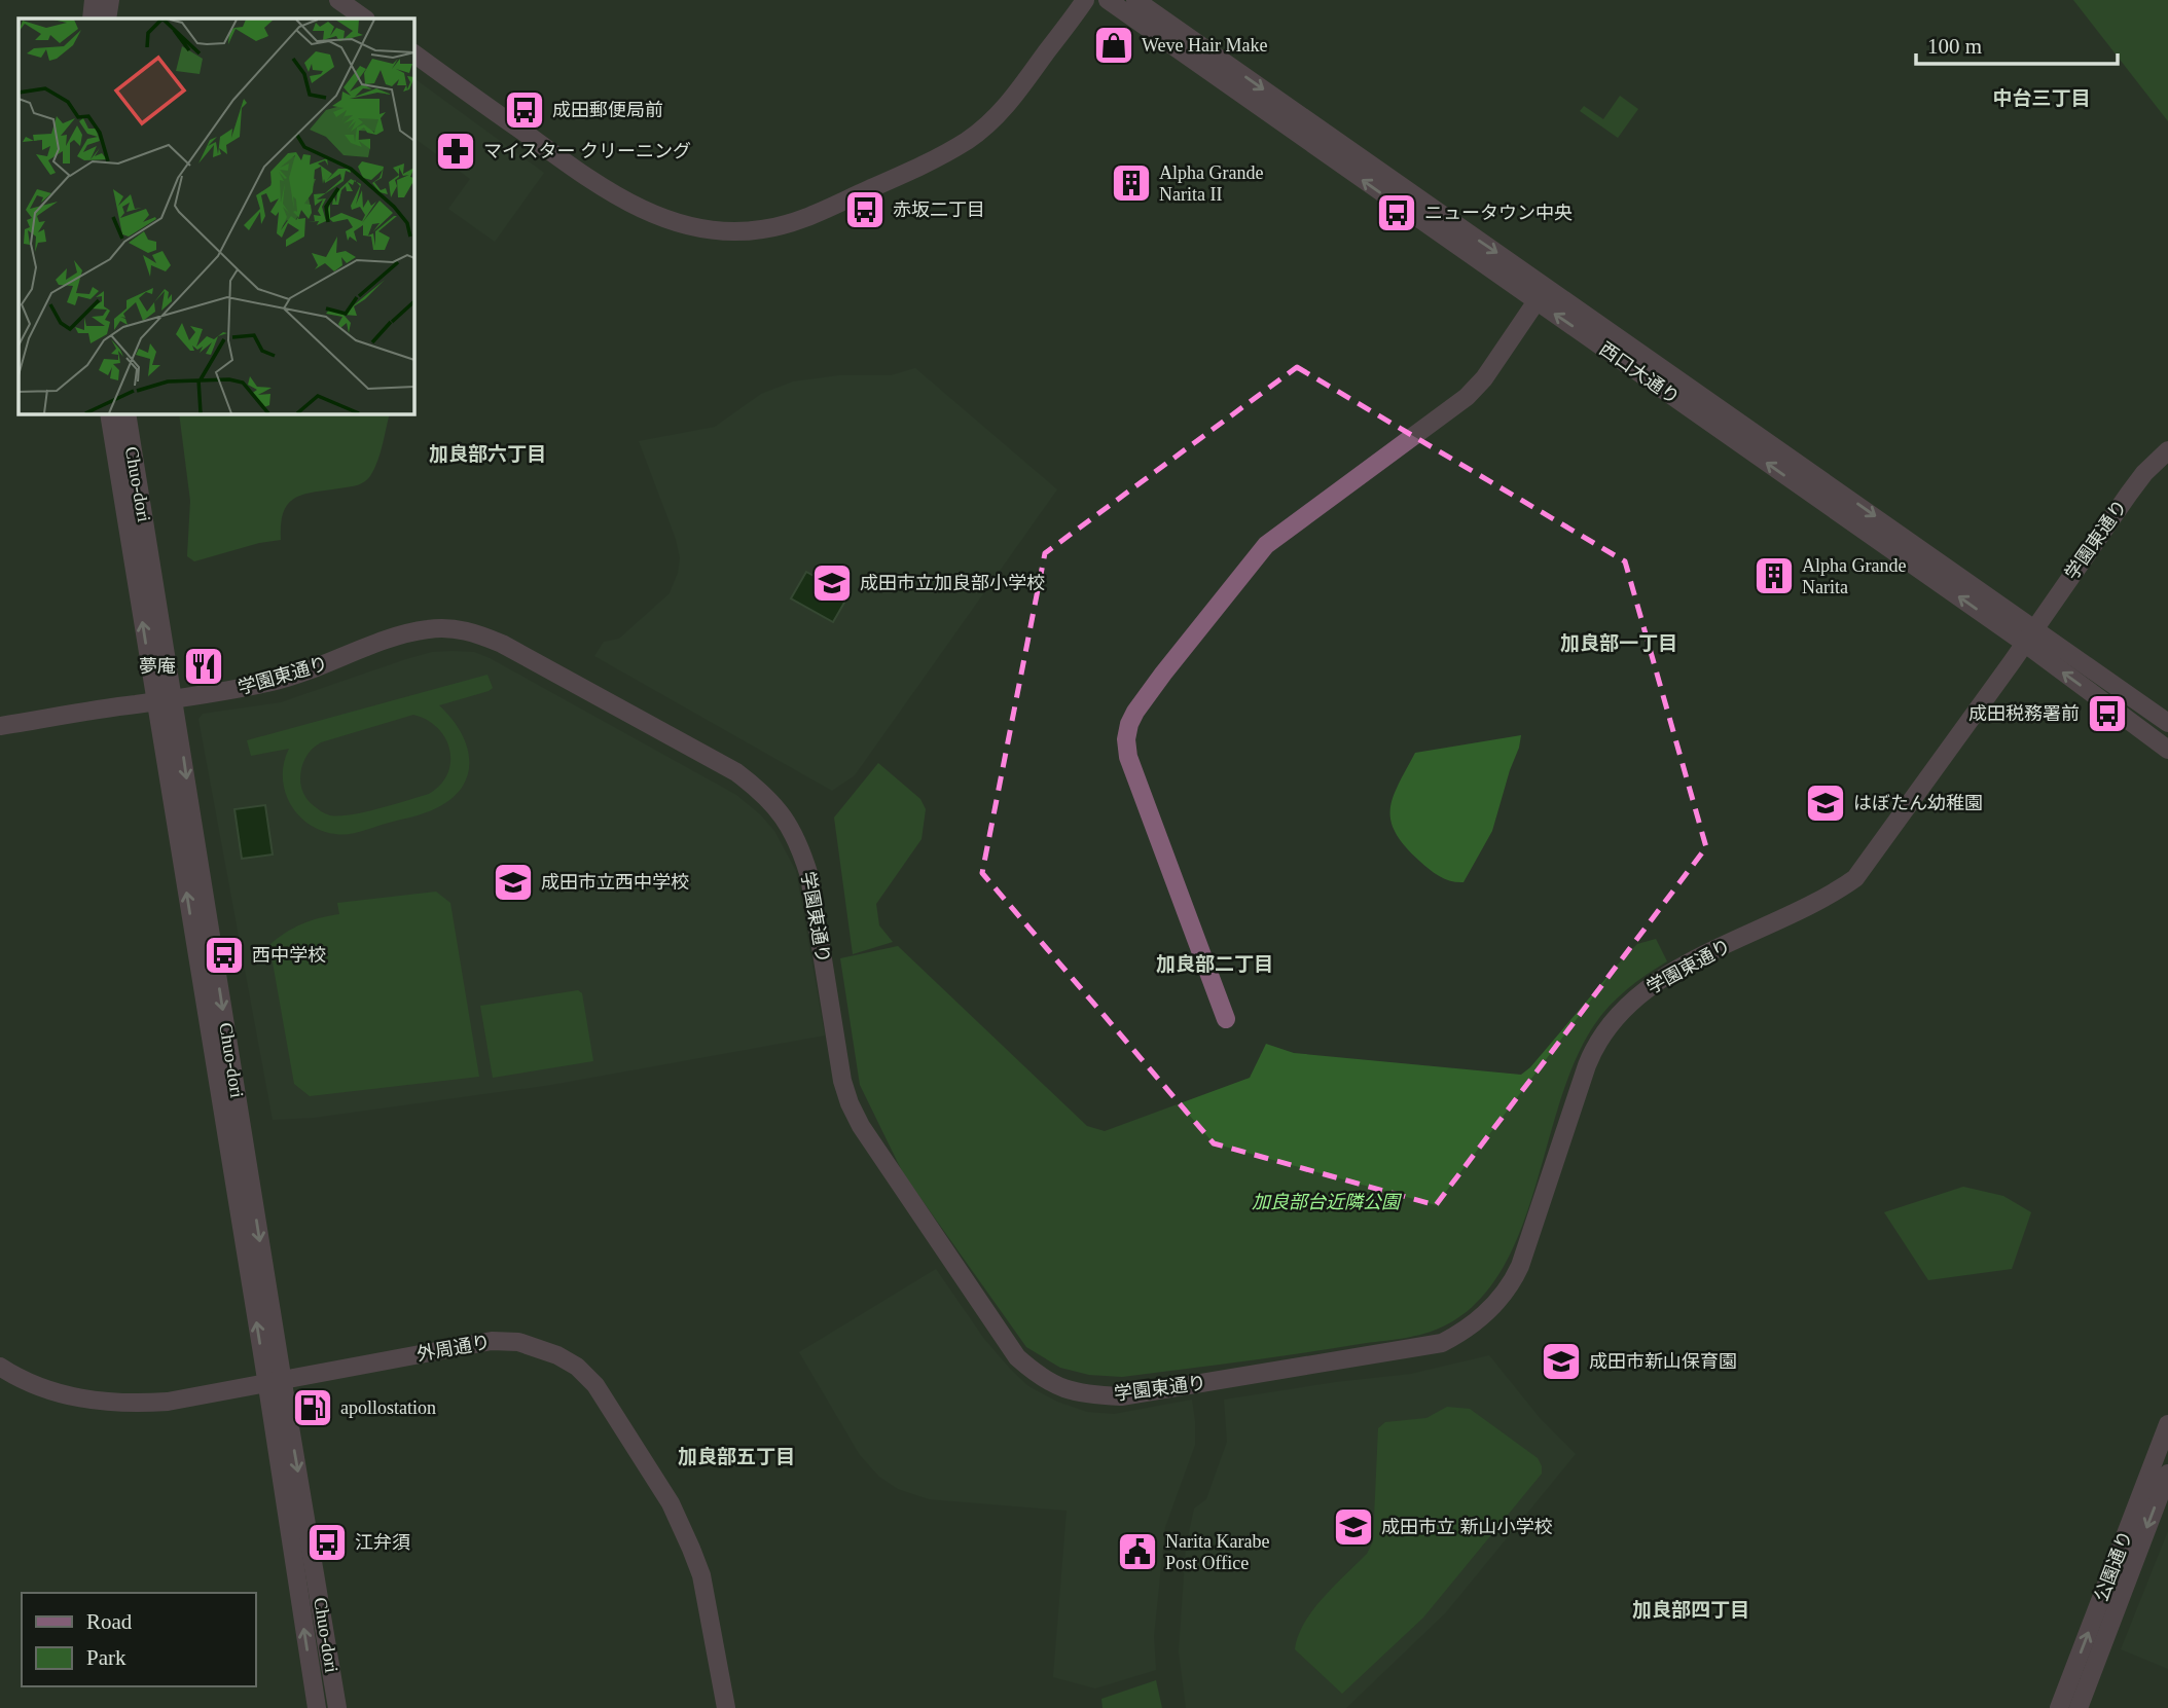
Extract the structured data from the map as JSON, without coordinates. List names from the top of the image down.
{
  "streets": {
    "street": [
      "西口大通り",
      "Chuo-dori",
      "学園東通り",
      "外周通り",
      "公園通り"
    ]
  },
  "crossings": [
    ["西口大通り", "学園東通り"],
    ["Chuo-dori", "学園東通り"],
    ["Chuo-dori", "外周通り"]
  ],
  "districts": [
    "中台三丁目",
    "加良部六丁目",
    "加良部一丁目",
    "加良部二丁目",
    "加良部五丁目",
    "加良部四丁目"
  ],
  "parks": ["加良部台近隣公園"],
  "places": {
    "shop": ["Weve Hair Make"],
    "bus stop": [
      "成田郵便局前",
      "赤坂二丁目",
      "ニュータウン中央",
      "成田税務署前",
      "西中学校",
      "江弁須"
    ],
    "pharmacy": ["マイスター クリーニング"],
    "building": ["Alpha Grande Narita II", "Alpha Grande Narita"],
    "school or university": [
      "成田市立加良部小学校",
      "はぼたん幼稚園",
      "成田市立西中学校",
      "成田市新山保育園",
      "成田市立 新山小学校"
    ],
    "restaurant": ["夢庵"],
    "fuel station": ["apollostation"],
    "public building": ["Narita Karabe Post Office"]
  },
  "legend": ["Road", "Park"],
  "scale_bar": "100 m"
}
